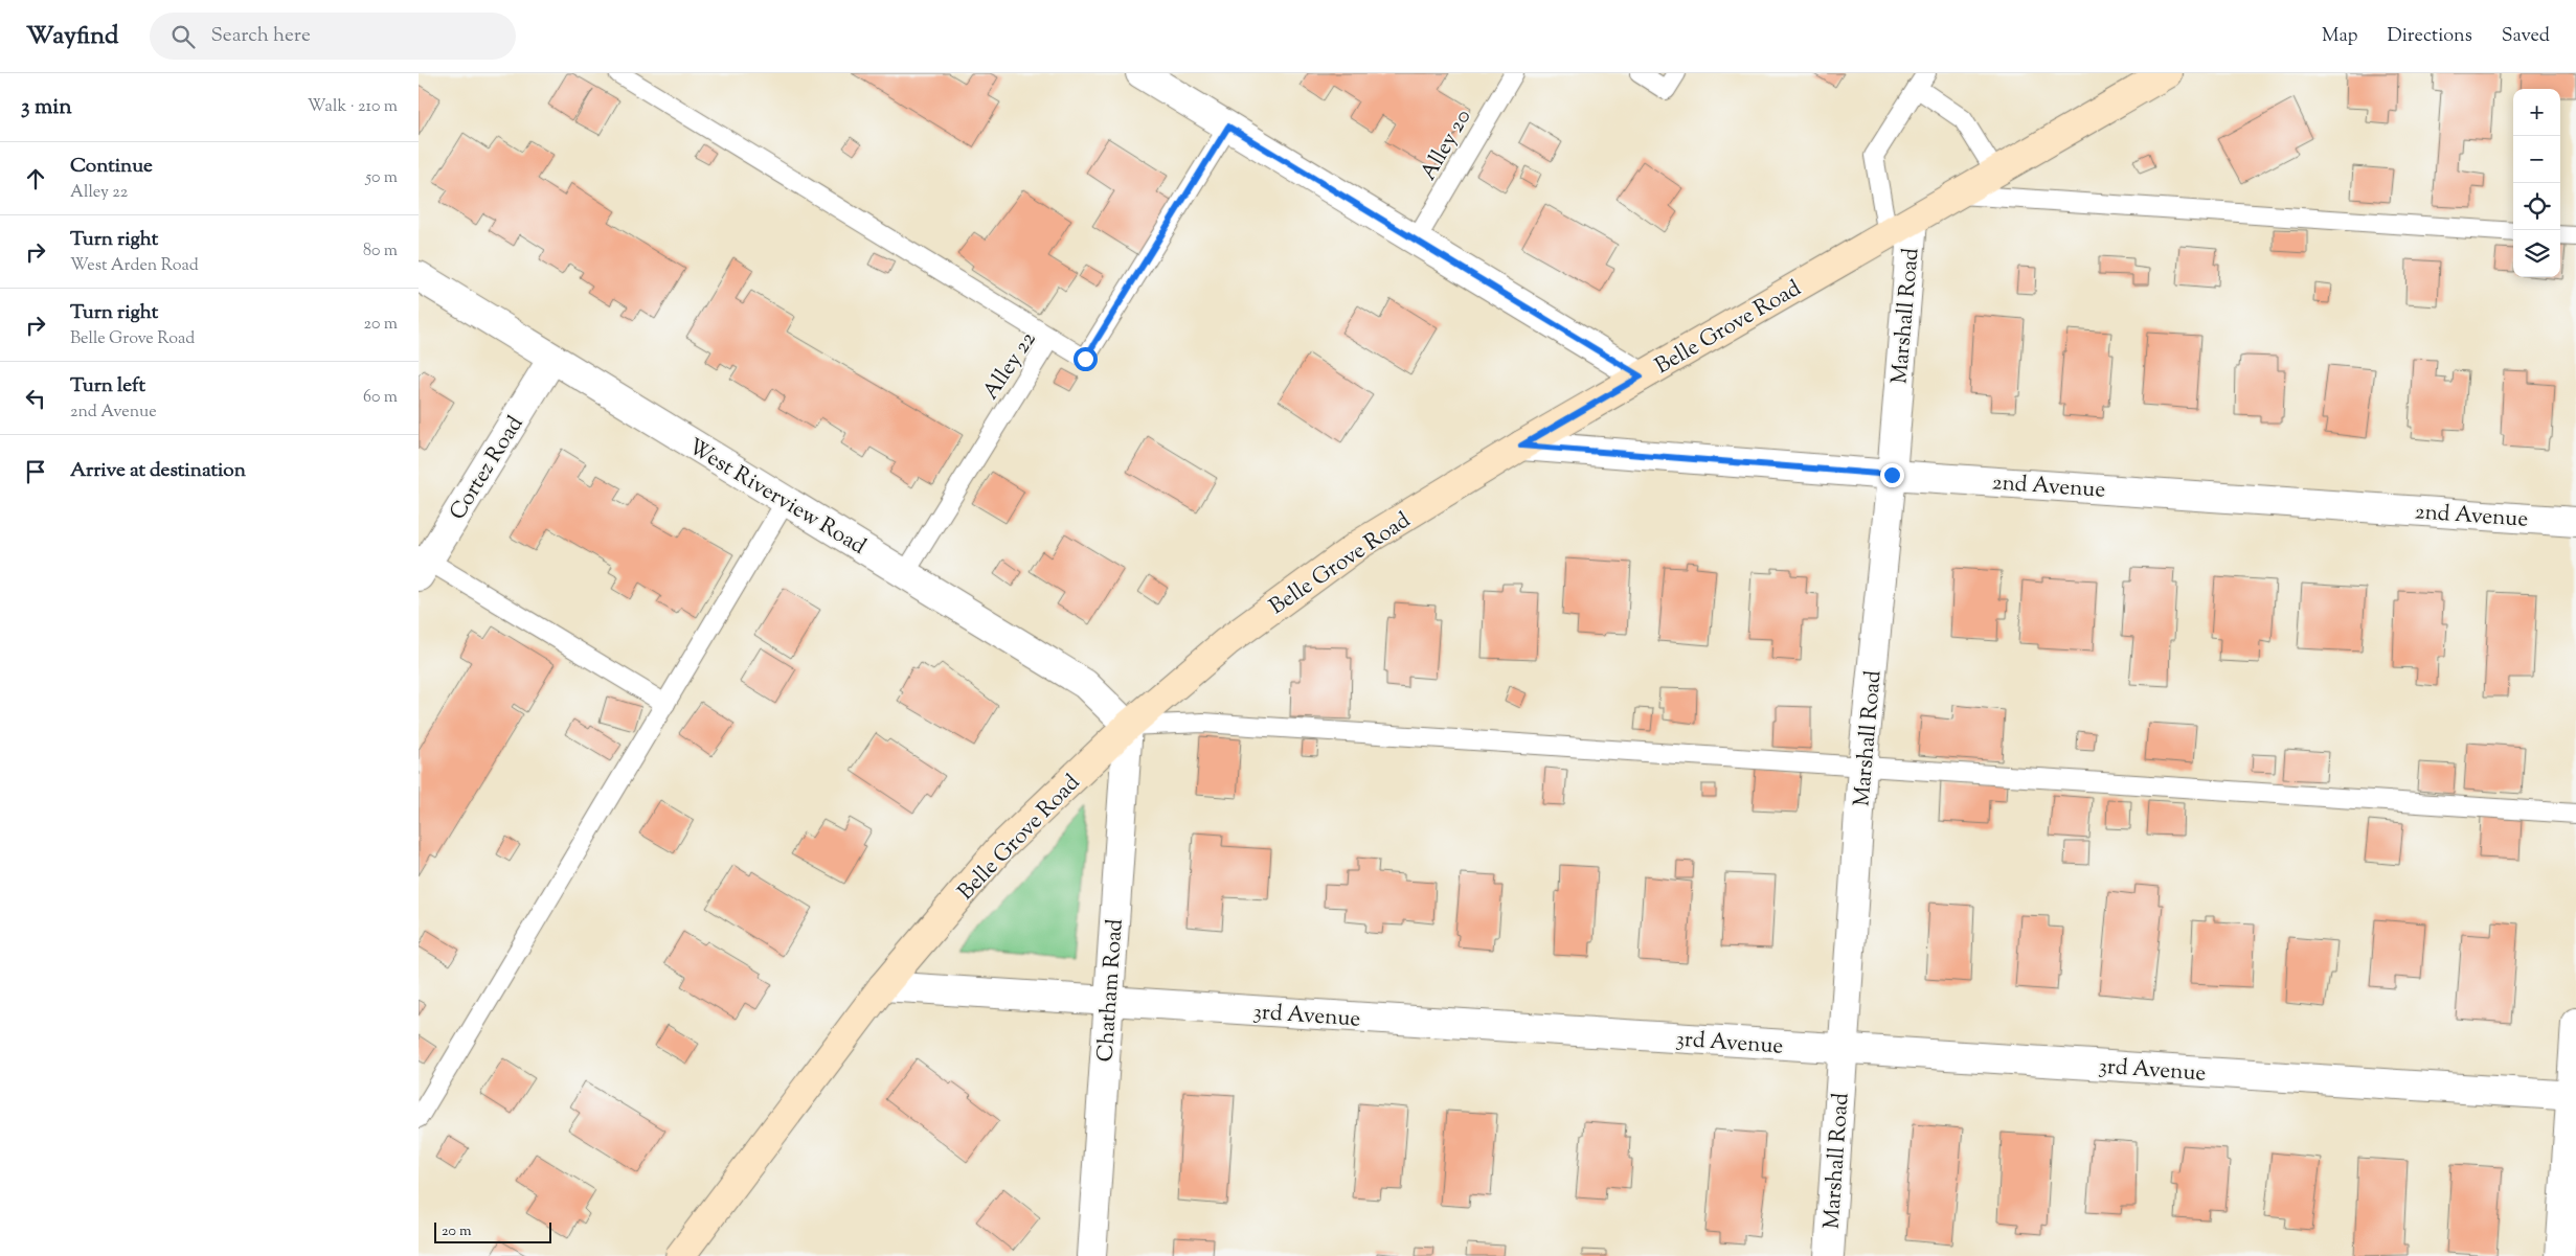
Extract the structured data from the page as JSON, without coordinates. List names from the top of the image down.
{
  "streets": {
    "main road": ["Belle Grove Road"],
    "street": [
      "Marshall Road",
      "Cortez Road",
      "2nd Avenue",
      "West Riverview Road",
      "Chatham Road",
      "3rd Avenue"
    ],
    "lane": ["Alley 20", "Alley 22"]
  },
  "crossings": [
    ["Marshall Road", "Belle Grove Road"],
    ["Marshall Road", "2nd Avenue"],
    ["Marshall Road", "3rd Avenue"],
    ["Belle Grove Road", "2nd Avenue"],
    ["Belle Grove Road", "West Riverview Road"],
    ["Belle Grove Road", "Chatham Road"],
    ["Belle Grove Road", "3rd Avenue"],
    ["Alley 22", "West Riverview Road"],
    ["Cortez Road", "West Riverview Road"],
    ["West Riverview Road", "Chatham Road"],
    ["Chatham Road", "3rd Avenue"]
  ],
  "scale_bar": "20 m",
  "page": {
    "header": "Wayfind",
    "search": "Search here",
    "nav": ["Map", "Directions", "Saved"],
    "heading": ["3 min", "Walk · 210 m"],
    "map_buttons": ["+", "−"],
    "list": [
      ["Continue", "Alley 22", "50 m"],
      ["Turn right", "West Arden Road", "80 m"],
      ["Turn right", "Belle Grove Road", "20 m"],
      ["Turn left", "2nd Avenue", "60 m"],
      "Arrive at destination"
    ],
    "scale": "20 m"
  }
}
